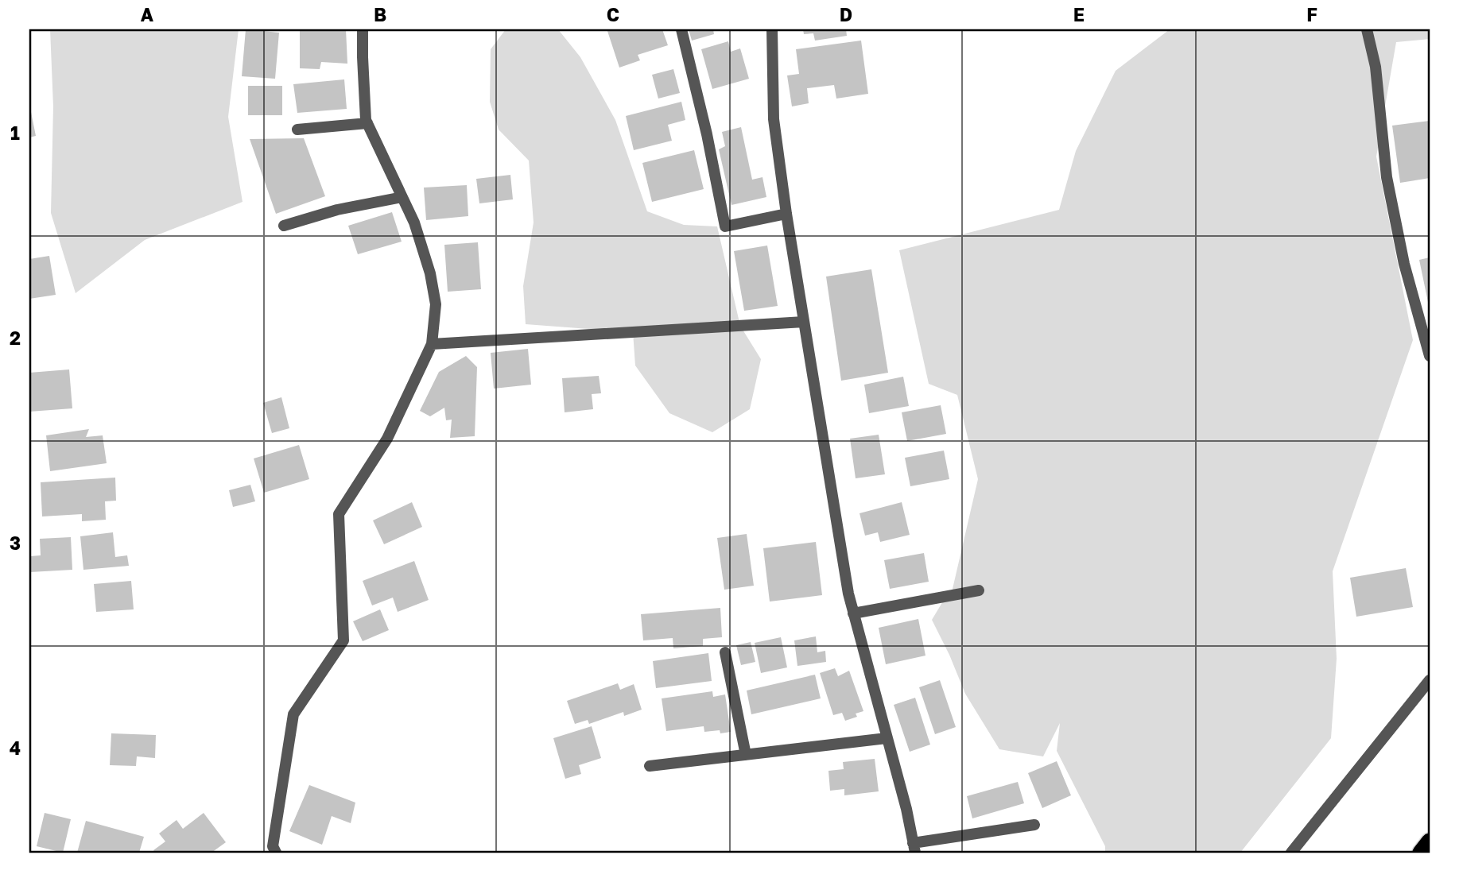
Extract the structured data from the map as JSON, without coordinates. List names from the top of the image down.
{
  "grid": {
    "columns": [
      "A",
      "B",
      "C",
      "D",
      "E",
      "F"
    ],
    "rows": [
      "1",
      "2",
      "3",
      "4"
    ]
  }
}
